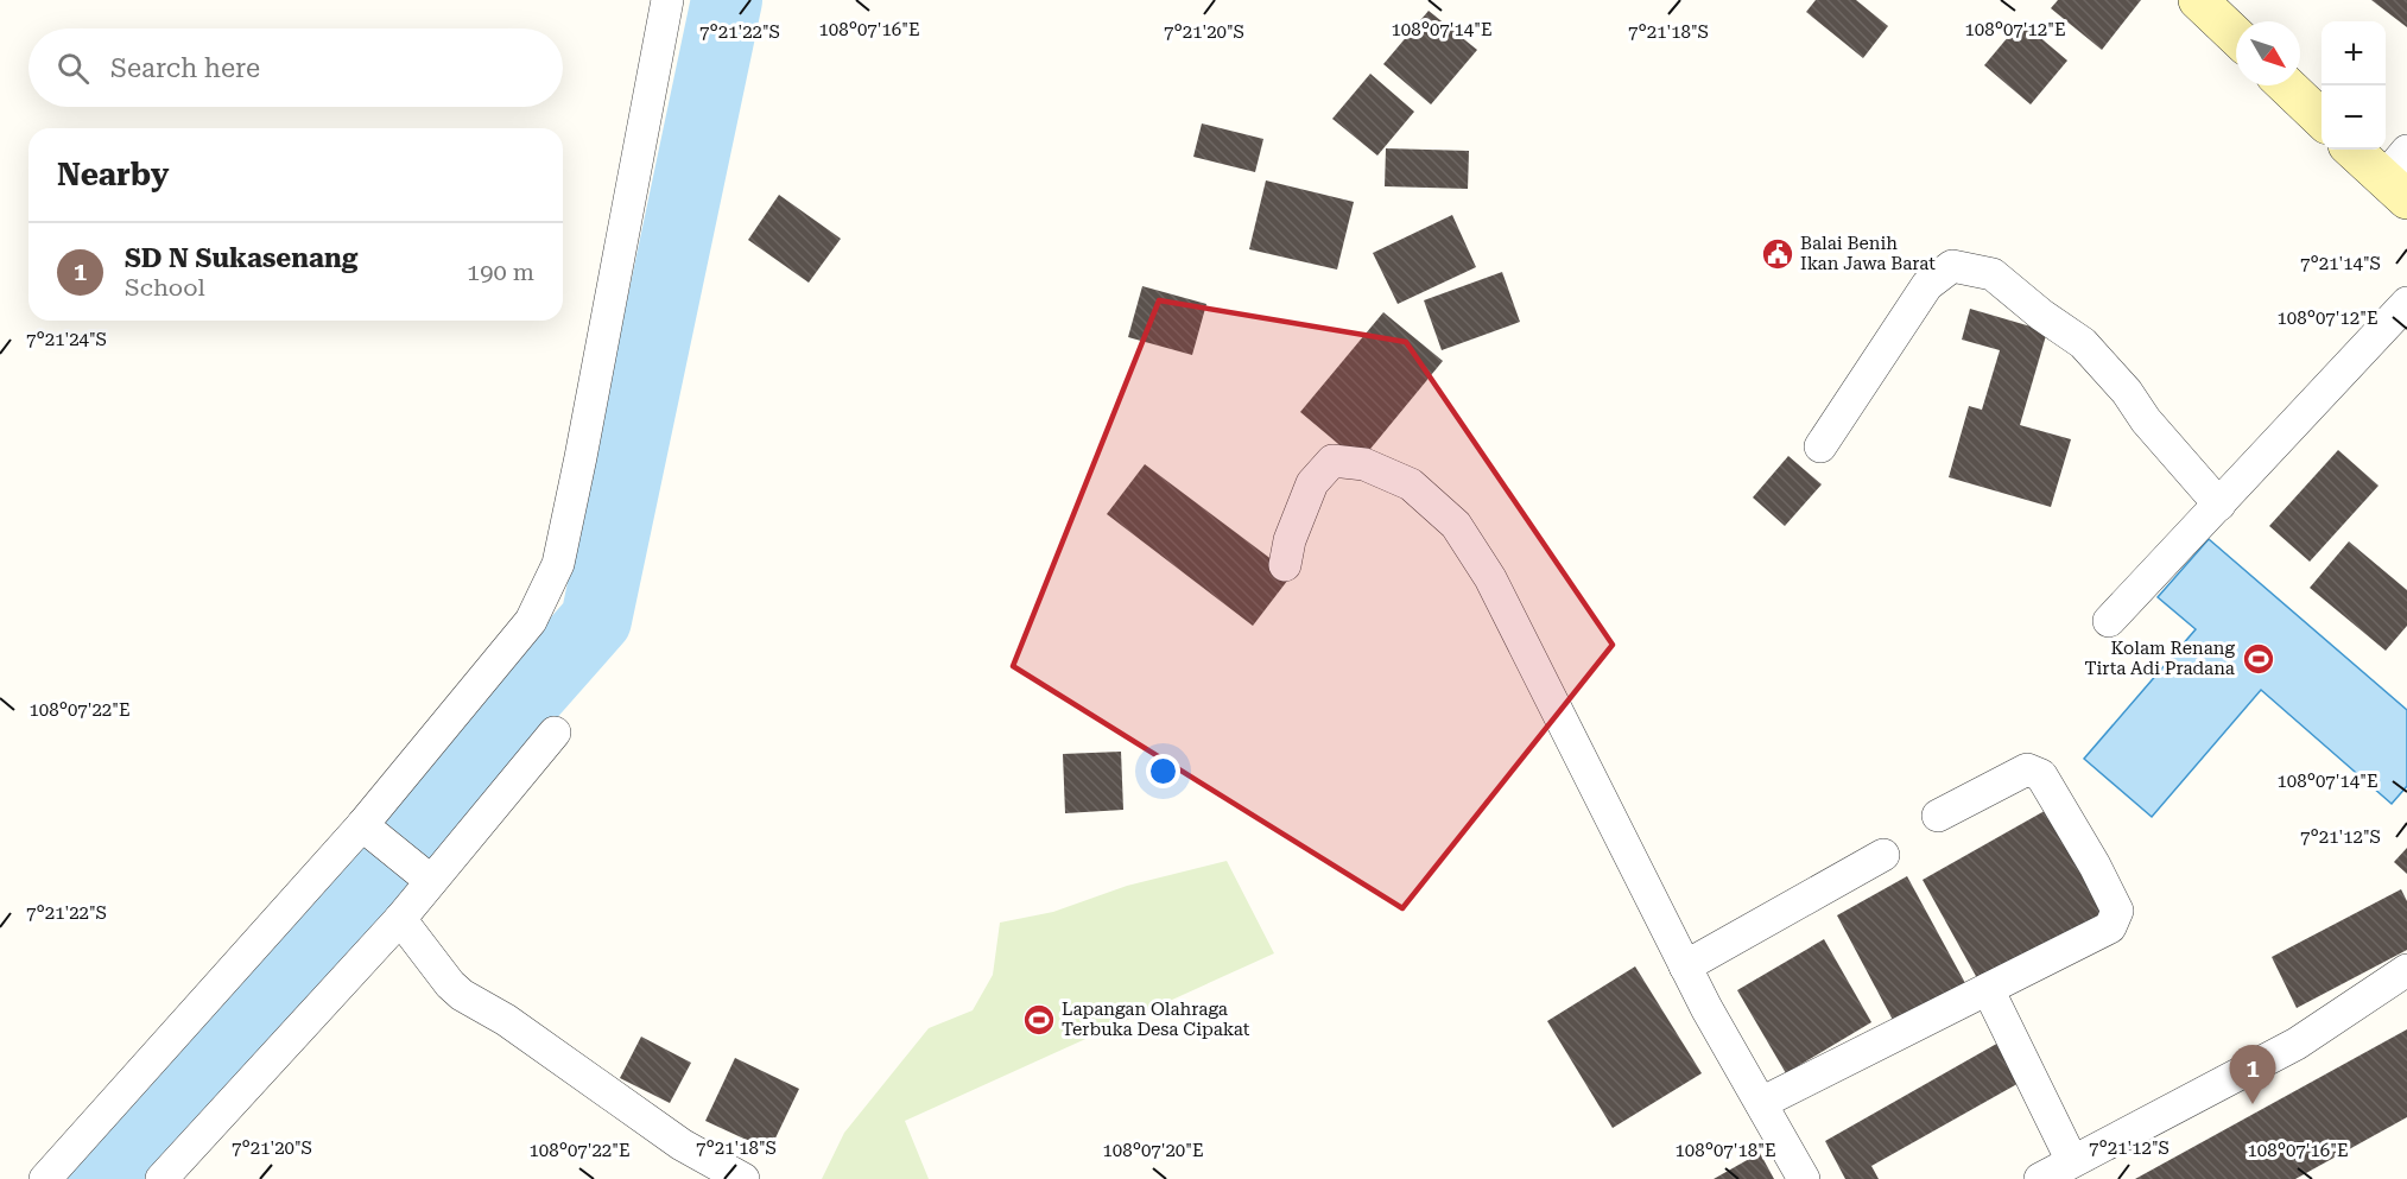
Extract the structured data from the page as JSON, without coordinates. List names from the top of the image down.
{
  "places": {
    "public building": ["Balai Benih Ikan Jawa Barat"],
    "sports": ["Kolam Renang Tirta Adi Pradana", "Lapangan Olahraga Terbuka Desa Cipakat"]
  },
  "north": "bottom right",
  "page": {
    "map_buttons": ["+", "−"],
    "search": "Search here",
    "heading": "Nearby",
    "list": [
      {
        "mark": "1",
        "name": "SD N Sukasenang",
        "note": "School",
        "value": "190 m"
      }
    ],
    "pins": "1"
  },
  "coordinates": [
    "108°07'12\"E",
    "108°07'16\"E",
    "108°07'14\"E",
    "7°21'22\"S",
    "7°21'20\"S",
    "7°21'18\"S",
    "7°21'14\"S",
    "7°21'24\"S",
    "108°07'22\"E",
    "7°21'12\"S",
    "108°07'20\"E",
    "108°07'18\"E"
  ]
}
